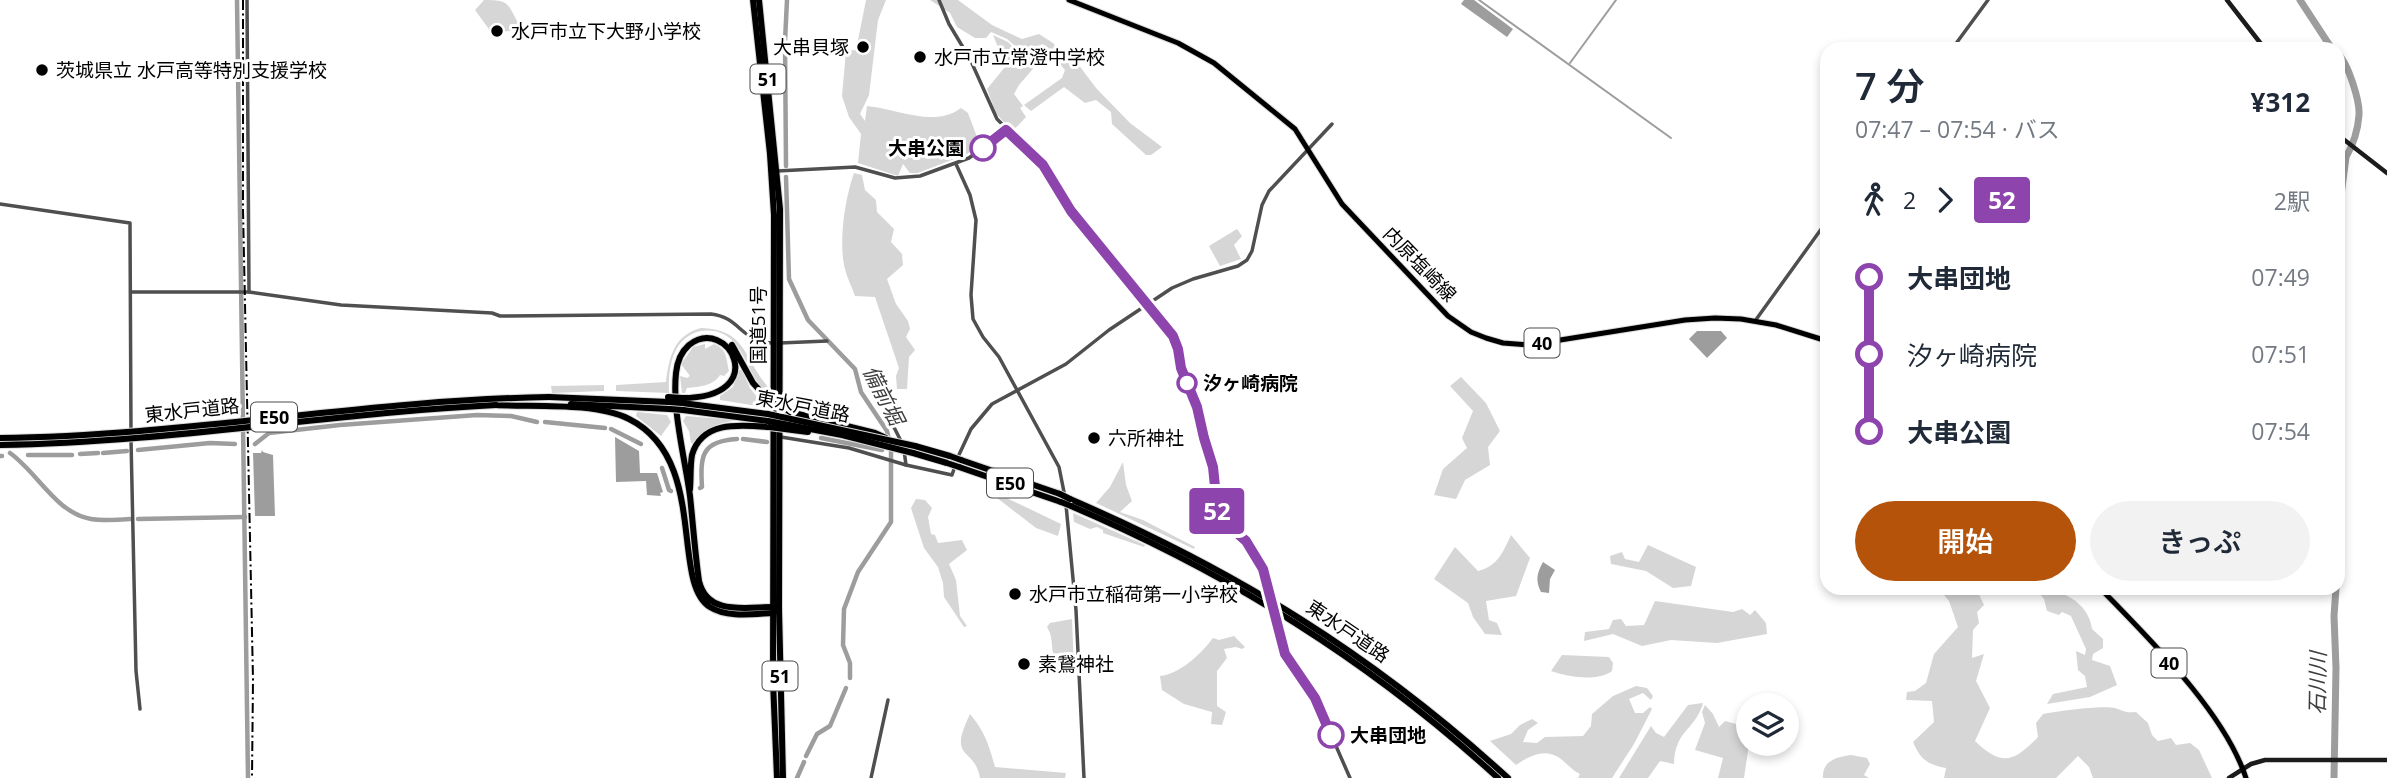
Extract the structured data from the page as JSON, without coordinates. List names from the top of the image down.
{
  "streets": {
    "highway": [
      "51",
      "国道51号",
      "東水戸道路",
      "E50"
    ],
    "main road": ["内原塩崎線", "40"]
  },
  "water": ["備前堀", "石川川"],
  "places": [
    "水戸市立下大野小学校",
    "大串貝塚",
    "水戸市立常澄中学校",
    "茨城県立 水戸高等特別支援学校",
    "大串公園",
    "汐ヶ崎病院",
    "六所神社",
    "水戸市立稲荷第一小学校",
    "素鵞神社",
    "大串団地"
  ],
  "lines": ["bus line 52"],
  "page": {
    "on_map": "52",
    "heading": ["7 分", "07:47 – 07:54 · バス", "¥312"],
    "legs": ["2", "52", "2駅"],
    "list": [
      {
        "name": "大串団地",
        "value": "07:49"
      },
      {
        "name": "汐ヶ崎病院",
        "value": "07:51"
      },
      {
        "name": "大串公園",
        "value": "07:54"
      }
    ],
    "buttons": ["開始", "きっぷ"]
  }
}
